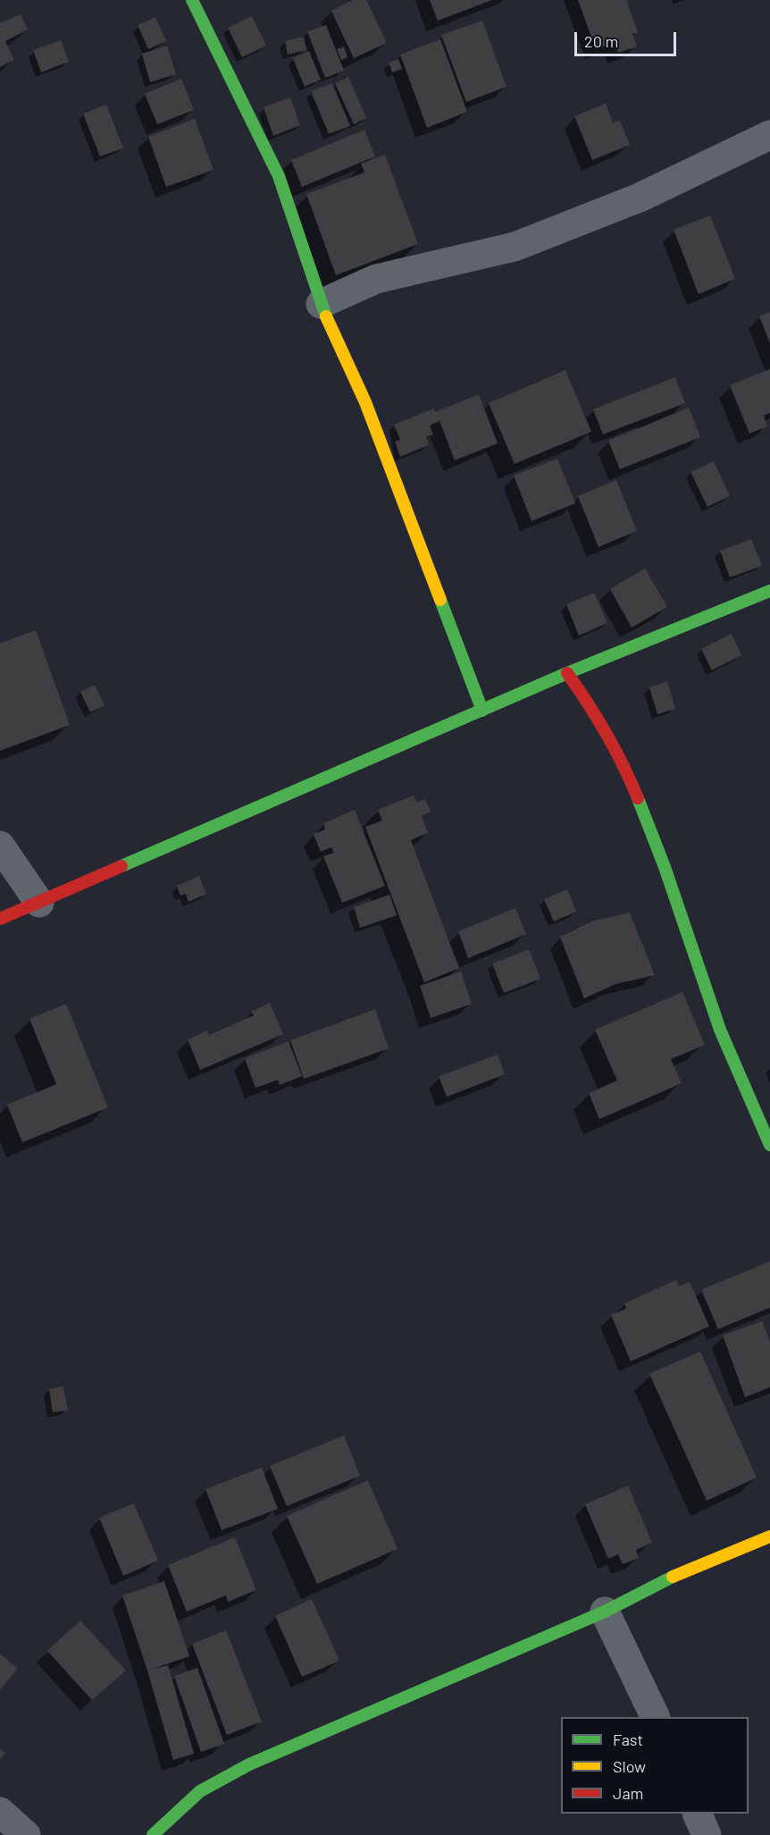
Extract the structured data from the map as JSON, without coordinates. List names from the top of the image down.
{
  "legend": ["Fast", "Slow", "Jam"],
  "scale_bar": "20 m"
}
